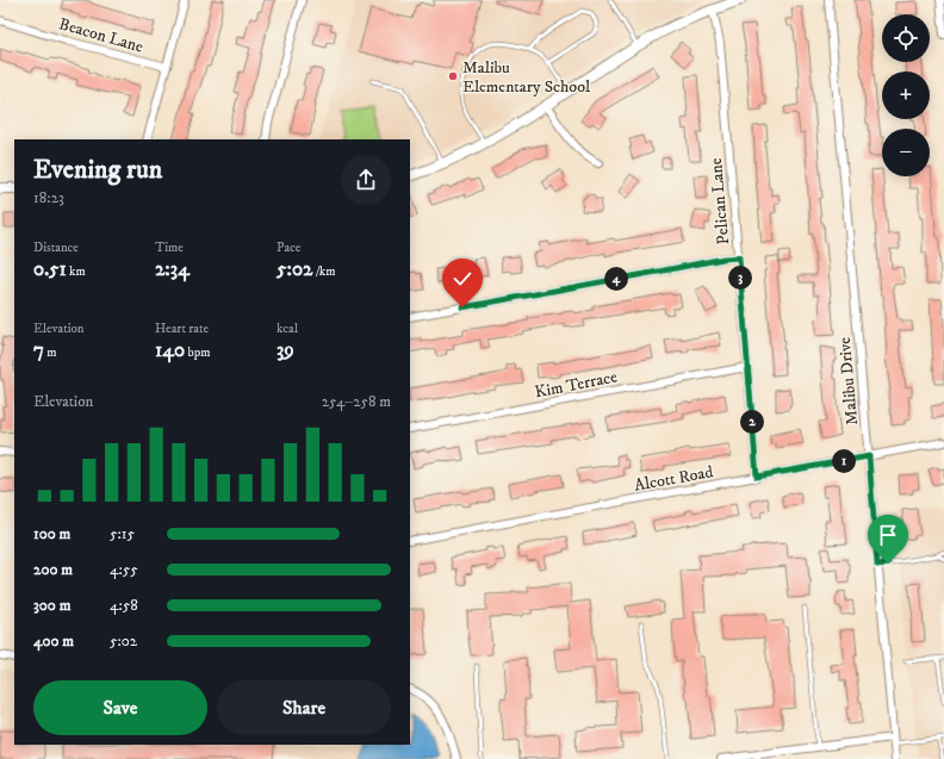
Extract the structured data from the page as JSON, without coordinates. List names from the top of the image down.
{
  "streets": {
    "street": [
      "Beacon Lane",
      "Pelican Lane",
      "Malibu Drive",
      "Kim Terrace",
      "Alcott Road"
    ]
  },
  "crossings": [
    ["Pelican Lane", "Kim Terrace"],
    ["Pelican Lane", "Alcott Road"],
    ["Malibu Drive", "Alcott Road"]
  ],
  "places": ["Malibu Elementary School"],
  "page": {
    "map_buttons": ["+", "−"],
    "heading": ["Evening run", "18:23"],
    "stats": [
      ["Distance", "0.51 km"],
      ["Time", "2:34"],
      ["Pace", "5:02 /km"],
      ["Elevation", "7 m"],
      ["Heart rate", "140 bpm"],
      ["kcal", "39"]
    ],
    "pins": [
      "3",
      "4",
      "2",
      "1"
    ],
    "chart": ["Elevation", "254–258 m"],
    "list": [
      {
        "name": "100 m",
        "note": "5:15"
      },
      {
        "name": "200 m",
        "note": "4:55"
      },
      {
        "name": "300 m",
        "note": "4:58"
      },
      {
        "name": "400 m",
        "note": "5:02"
      }
    ],
    "buttons": ["Save", "Share"]
  }
}
